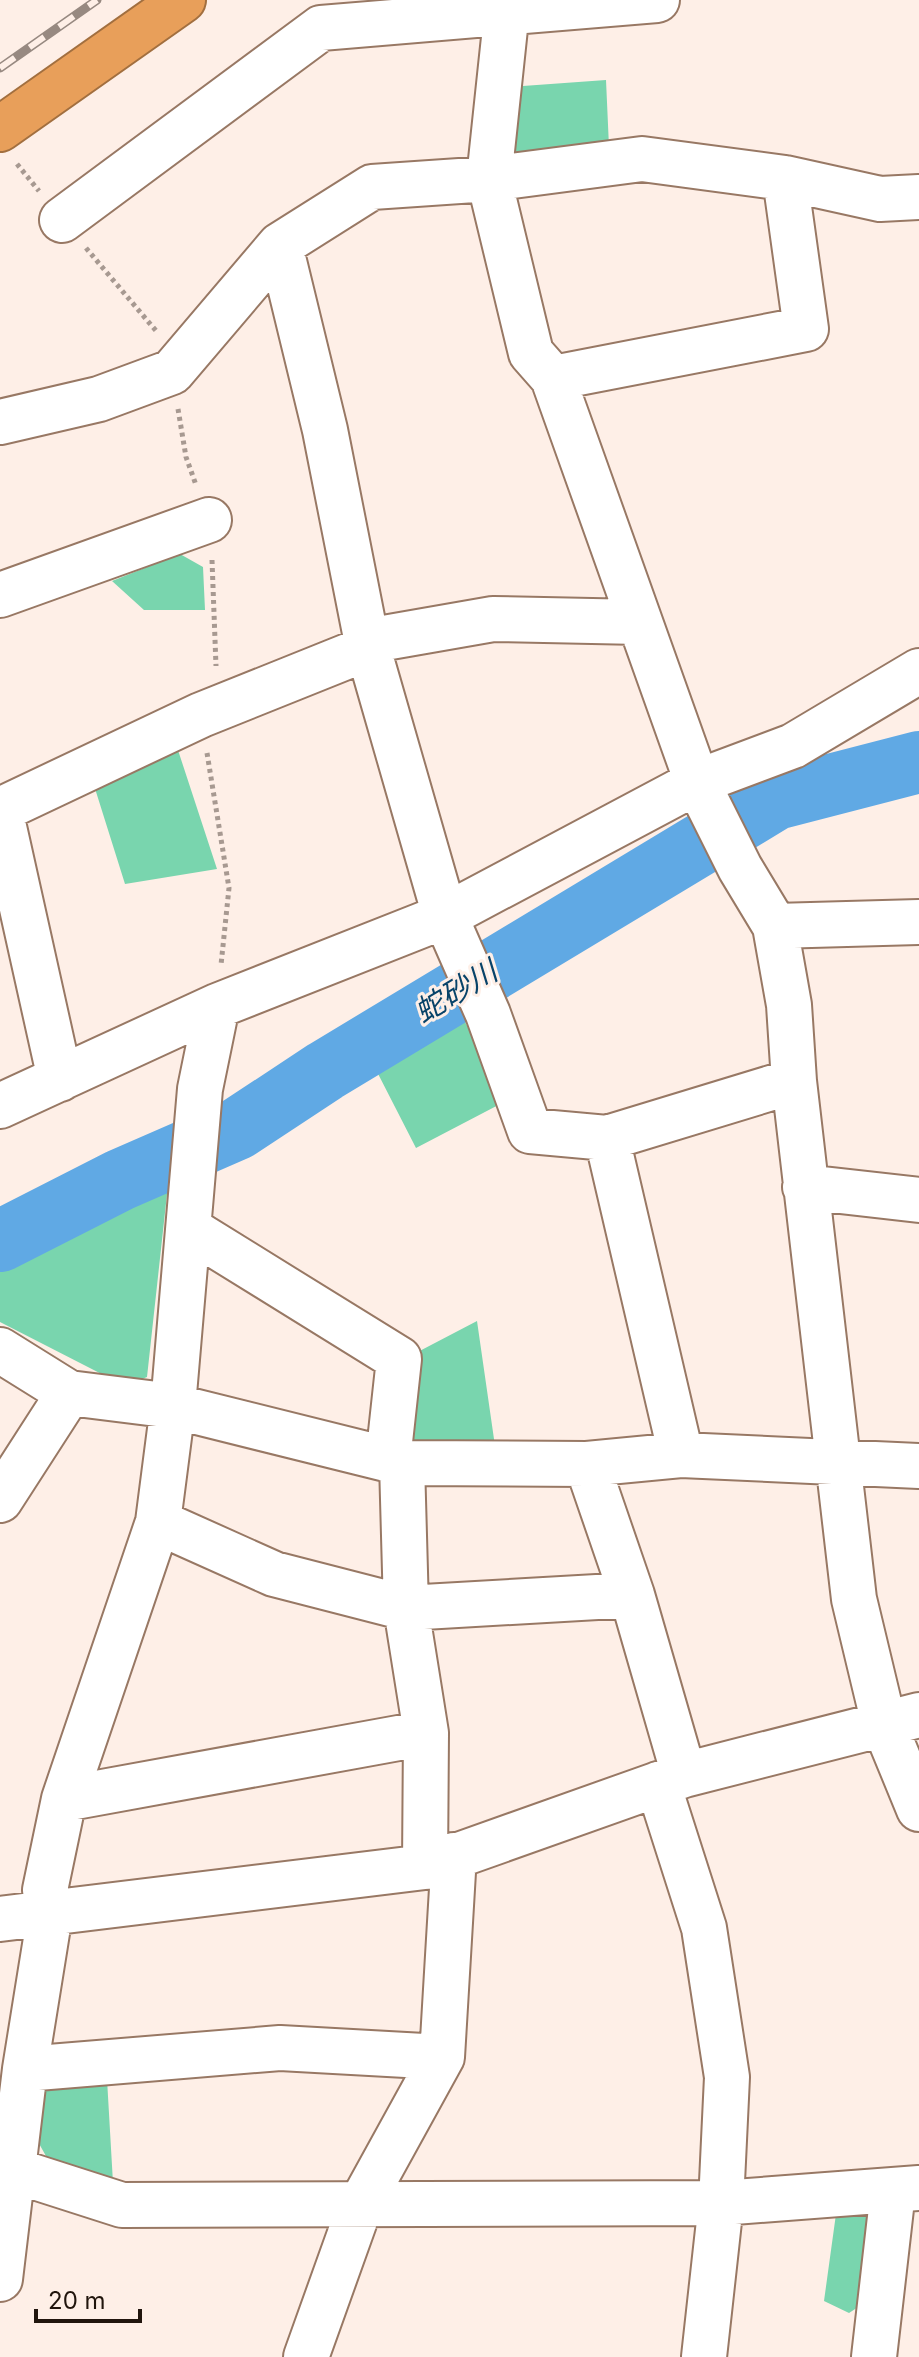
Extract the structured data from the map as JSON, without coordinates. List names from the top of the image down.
{
  "water": ["蛇砂川"],
  "scale_bar": "20 m"
}
